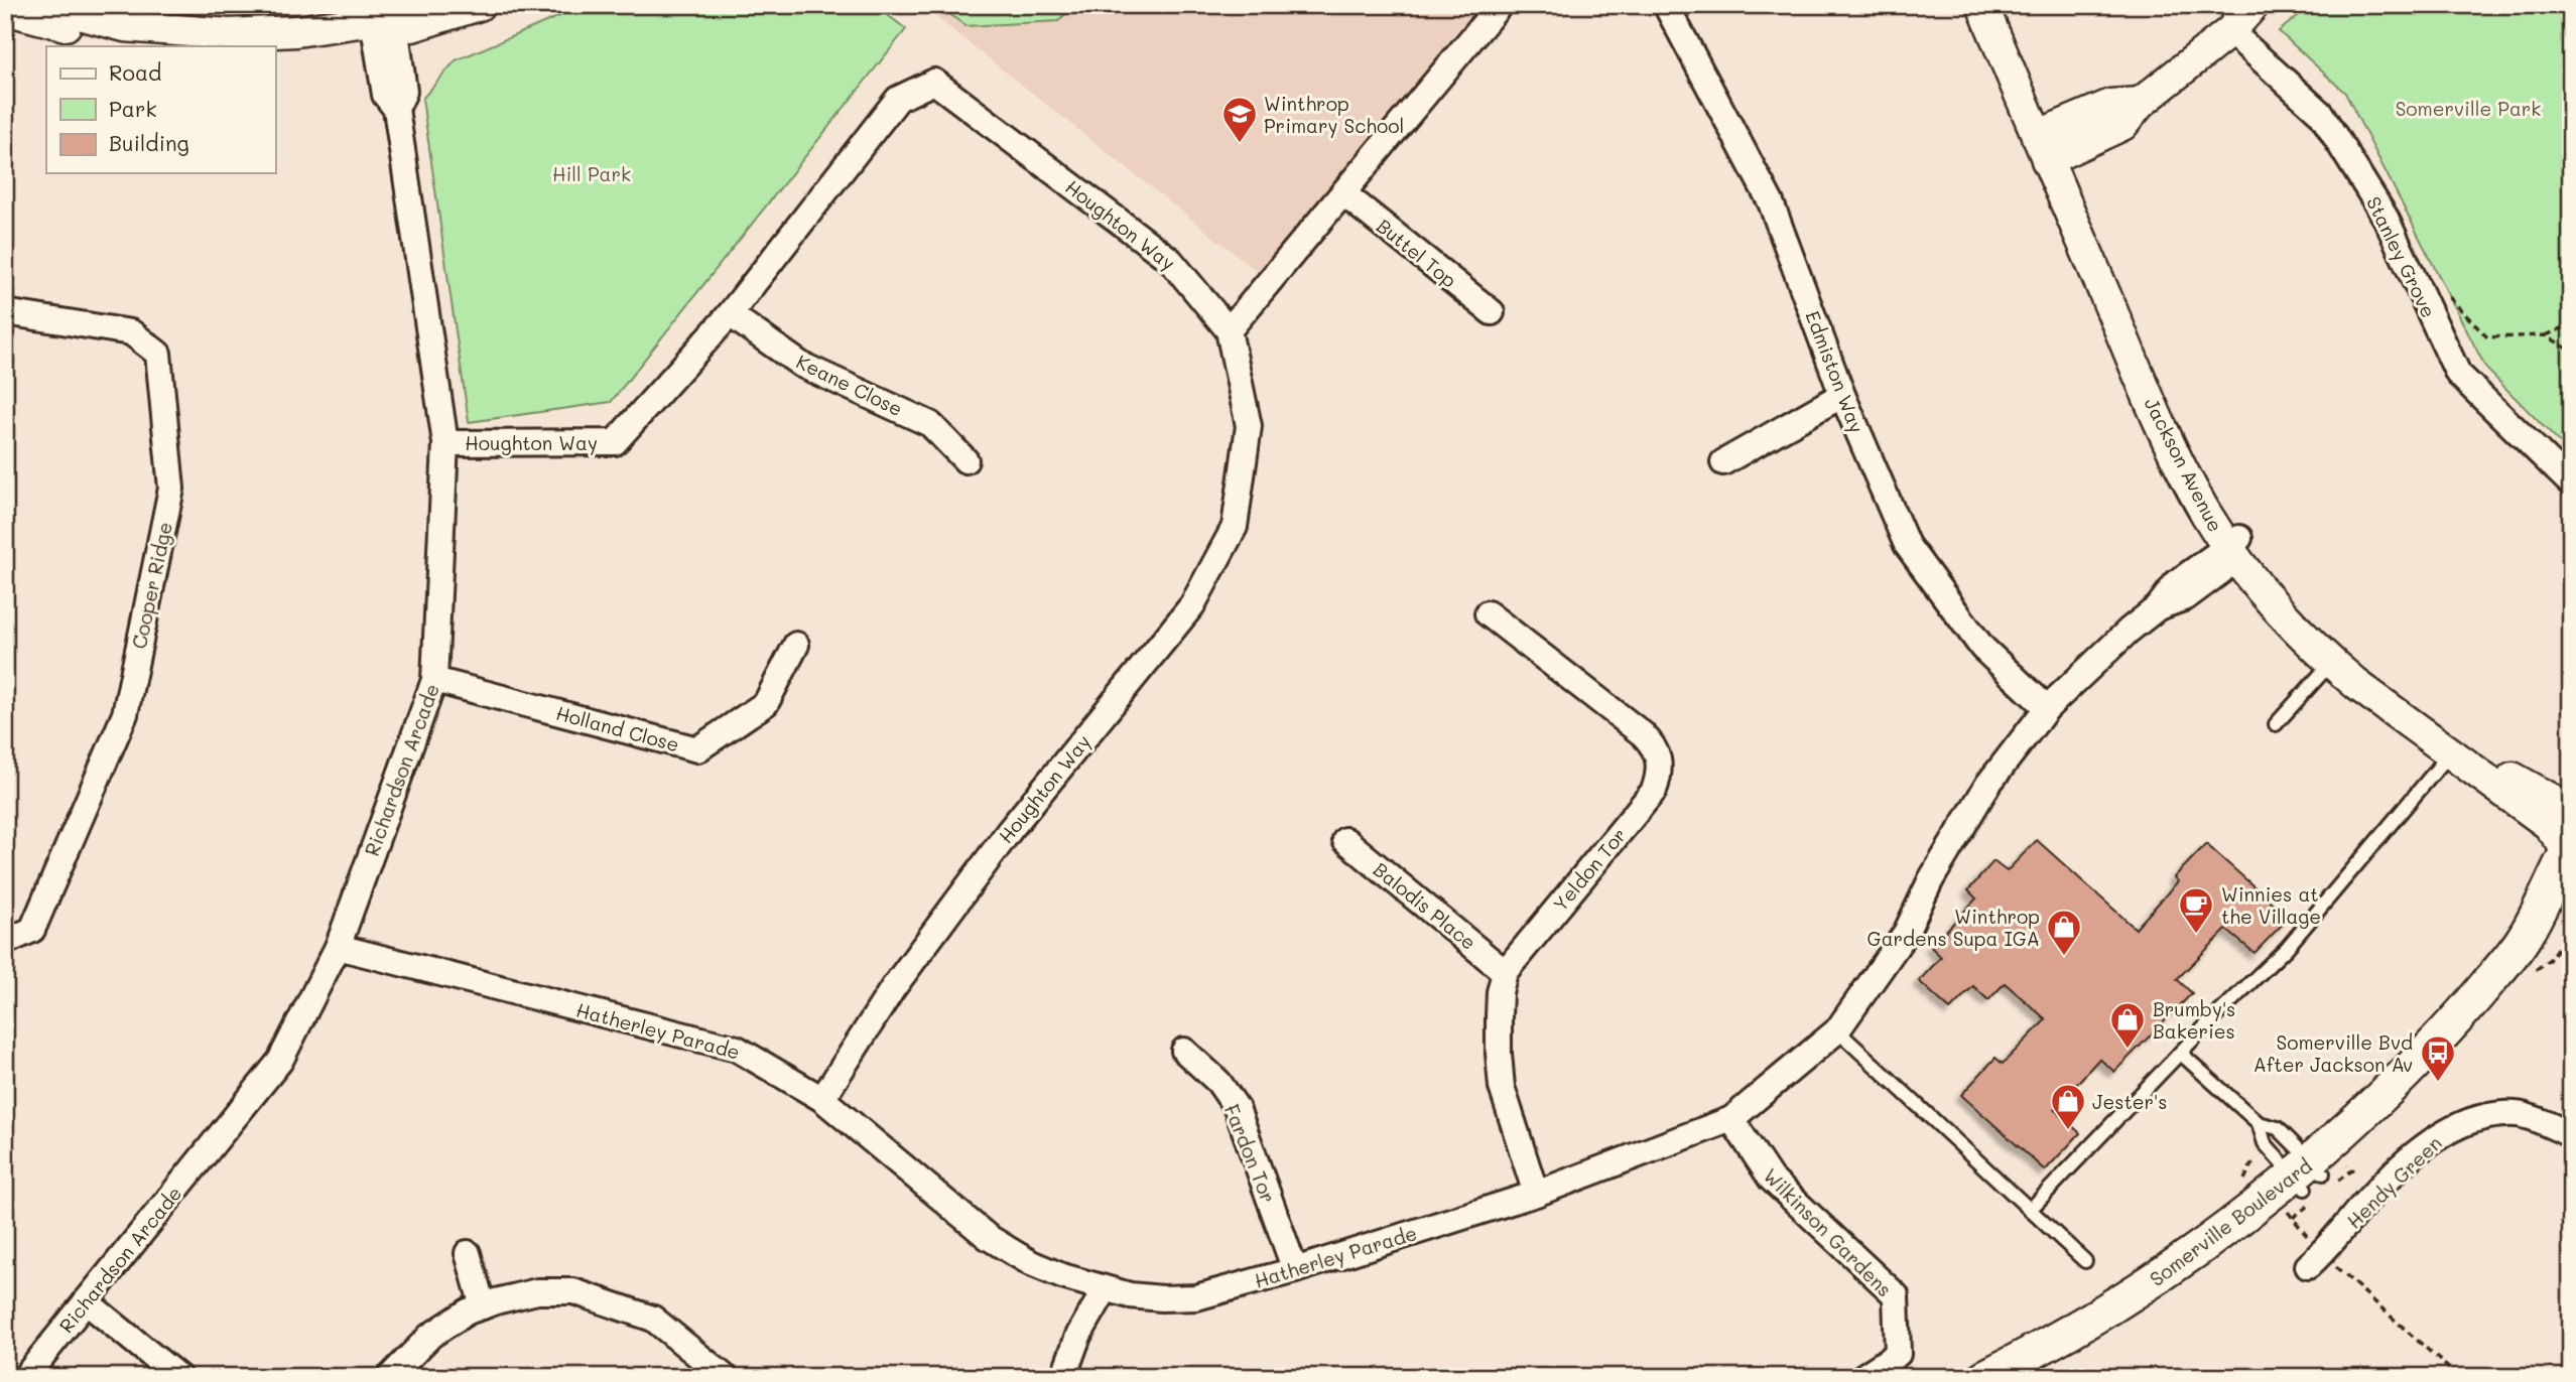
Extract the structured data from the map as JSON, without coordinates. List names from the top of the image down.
{
  "streets": {
    "main road": ["Somerville Boulevard"],
    "street": [
      "Houghton Way",
      "Buttel Top",
      "Stanley Grove",
      "Edmiston Way",
      "Keane Close",
      "Jackson Avenue",
      "Cooper Ridge",
      "Holland Close",
      "Richardson Arcade",
      "Yeldon Tor",
      "Balodis Place",
      "Hatherley Parade",
      "Fardon Tor",
      "Hendy Green",
      "Wilkinson Gardens"
    ]
  },
  "crossings": [
    ["Houghton Way", "Keane Close"],
    ["Houghton Way", "Richardson Arcade"],
    ["Houghton Way", "Hatherley Parade"],
    ["Edmiston Way", "Hatherley Parade"],
    ["Jackson Avenue", "Hatherley Parade"],
    ["Jackson Avenue", "Somerville Boulevard"],
    ["Holland Close", "Richardson Arcade"],
    ["Richardson Arcade", "Hatherley Parade"],
    ["Yeldon Tor", "Balodis Place"],
    ["Hatherley Parade", "Fardon Tor"],
    ["Hatherley Parade", "Wilkinson Gardens"]
  ],
  "parks": ["Somerville Park", "Hill Park"],
  "places": {
    "school or university": ["Winthrop Primary School"],
    "cafe": ["Winnies at the Village"],
    "shop": ["Winthrop Gardens Supa IGA", "Brumby's Bakeries", "Jester's"],
    "bus stop": ["Somerville Bvd After Jackson Av"]
  },
  "legend": ["Road", "Park", "Building"]
}
